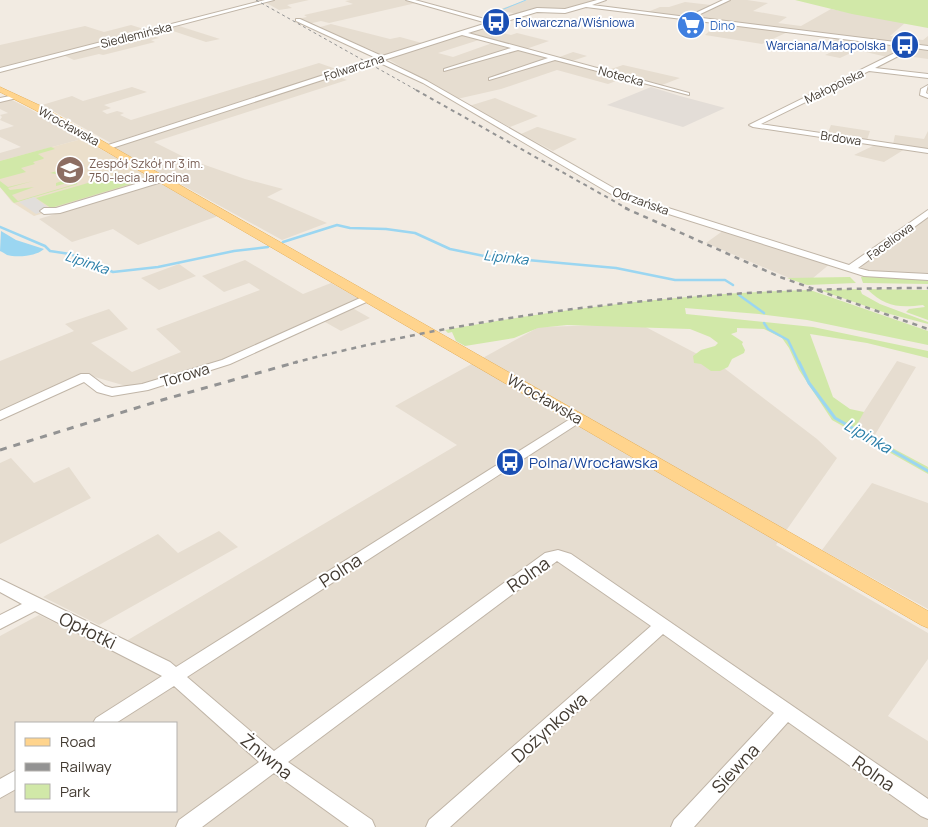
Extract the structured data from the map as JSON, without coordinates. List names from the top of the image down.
{
  "streets": {
    "main road": ["Wrocławska"],
    "street": [
      "Siedlemińska",
      "Folwarczna",
      "Notecka",
      "Małopolska",
      "Brdowa",
      "Odrzańska",
      "Faceliowa",
      "Torowa",
      "Polna",
      "Rolna",
      "Opłotki",
      "Dożynkowa",
      "Żniwna",
      "Siewna"
    ]
  },
  "crossings": [
    ["Folwarczna", "Notecka"],
    ["Folwarczna", "Wrocławska"],
    ["Folwarczna", "Odrzańska"],
    ["Małopolska", "Brdowa"],
    ["Wrocławska", "Torowa"],
    ["Wrocławska", "Polna"],
    ["Odrzańska", "Faceliowa"],
    ["Polna", "Opłotki"],
    ["Polna", "Żniwna"],
    ["Rolna", "Dożynkowa"],
    ["Rolna", "Żniwna"],
    ["Rolna", "Siewna"],
    ["Opłotki", "Żniwna"]
  ],
  "water": ["Lipinka"],
  "places": {
    "bus stop": ["Folwarczna/Wiśniowa", "Warciana/Małopolska", "Polna/Wrocławska"],
    "supermarket": ["Dino"],
    "school or university": ["Zespół Szkół nr 3 im. 750-lecia Jarocina"]
  },
  "legend": ["Road", "Railway", "Park"]
}
